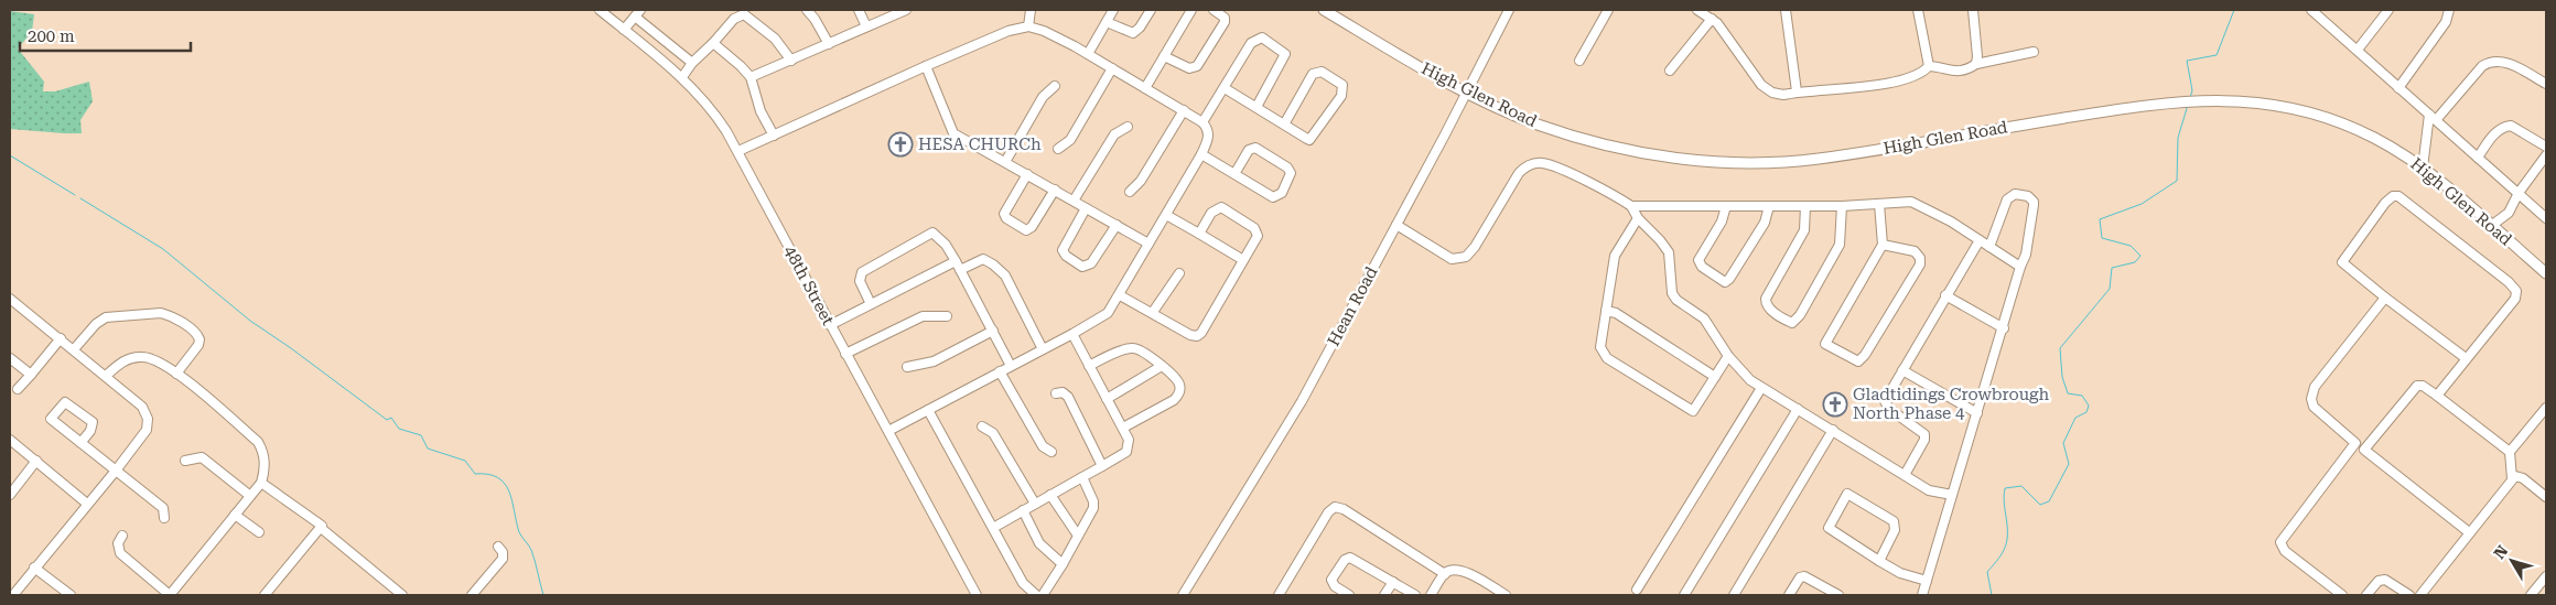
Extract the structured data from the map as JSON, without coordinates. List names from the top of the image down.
{
  "streets": {
    "main road": ["High Glen Road"],
    "street": ["48th Street", "Hean Road"]
  },
  "crossings": [
    ["High Glen Road", "Hean Road"]
  ],
  "places": {
    "church": ["HESA CHURCh", "Gladtidings Crowbrough North Phase 4"]
  },
  "scale_bar": "200 m",
  "north": "top left"
}
